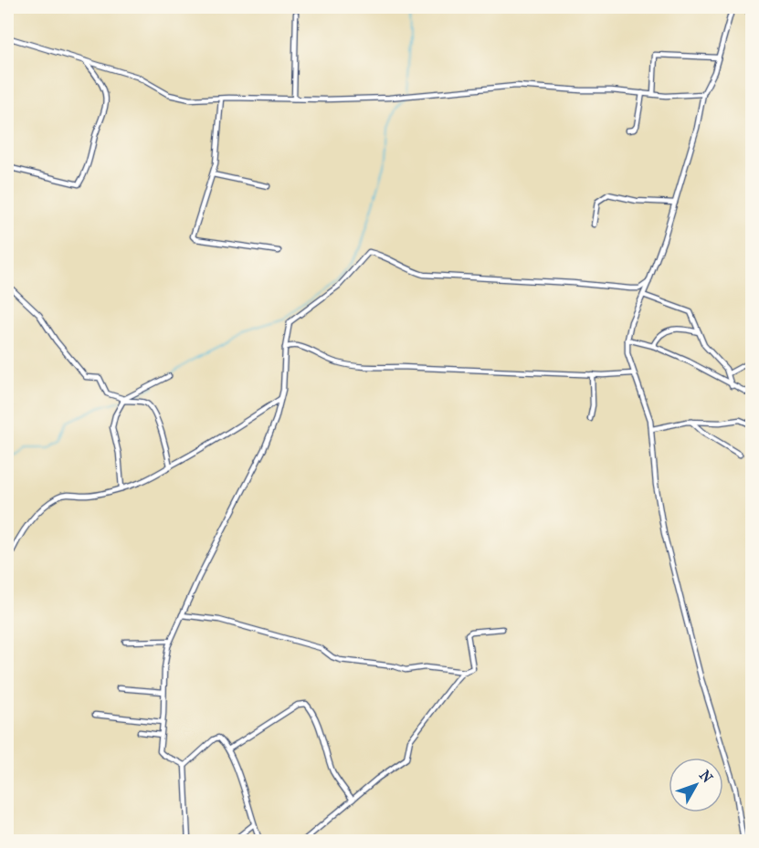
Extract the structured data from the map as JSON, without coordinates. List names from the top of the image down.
{
  "north": "top right"
}
